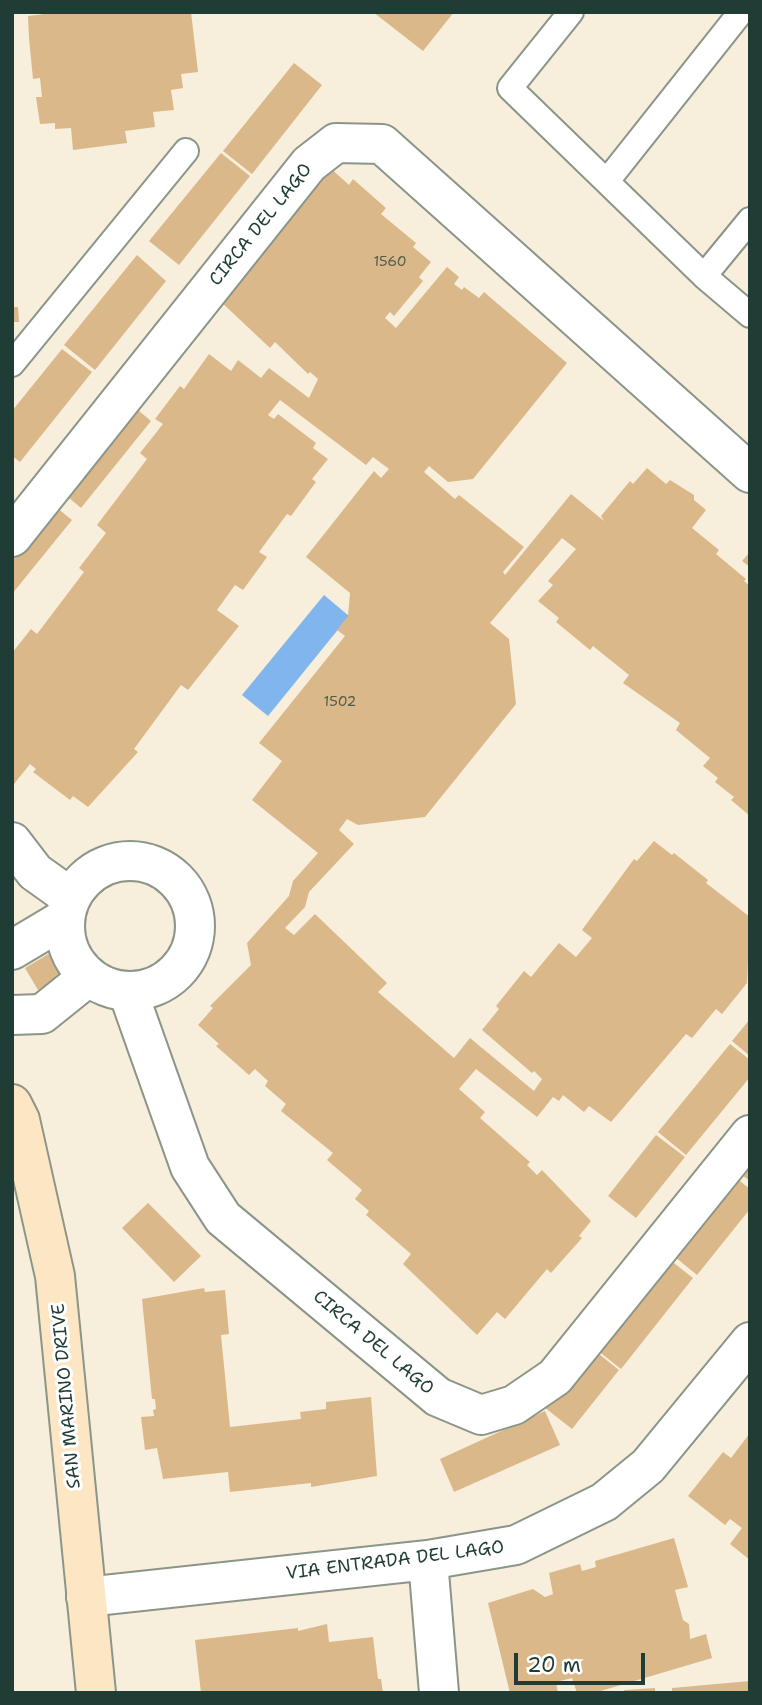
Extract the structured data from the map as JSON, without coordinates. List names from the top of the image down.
{
  "streets": {
    "street": ["CIRCA DEL LAGO", "SAN MARINO DRIVE", "VIA ENTRADA DEL LAGO"]
  },
  "crossings": [
    ["SAN MARINO DRIVE", "VIA ENTRADA DEL LAGO"]
  ],
  "house_numbers": ["1560", "1502"],
  "scale_bar": "20 m"
}
